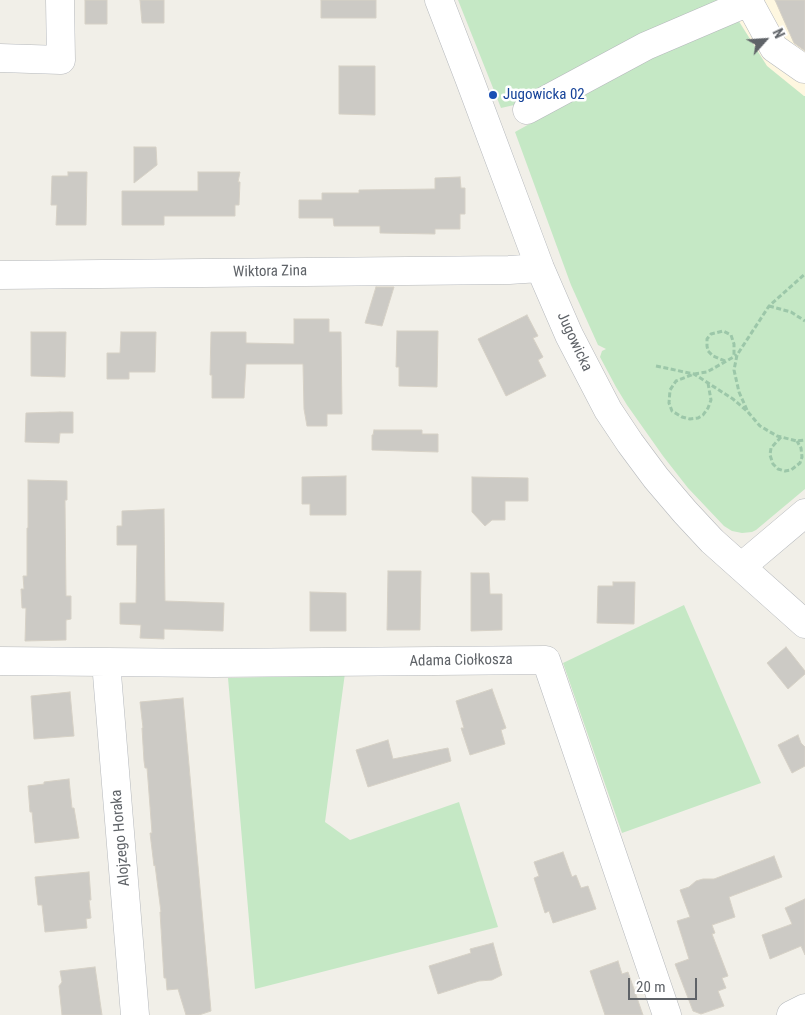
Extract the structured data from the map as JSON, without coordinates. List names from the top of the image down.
{
  "streets": {
    "street": [
      "Wiktora Zina",
      "Jugowicka",
      "Adama Ciołkosza",
      "Alojzego Horaka"
    ]
  },
  "crossings": [
    ["Wiktora Zina", "Jugowicka"],
    ["Adama Ciołkosza", "Alojzego Horaka"]
  ],
  "places": ["Jugowicka 02"],
  "scale_bar": "20 m",
  "north": "top right"
}
